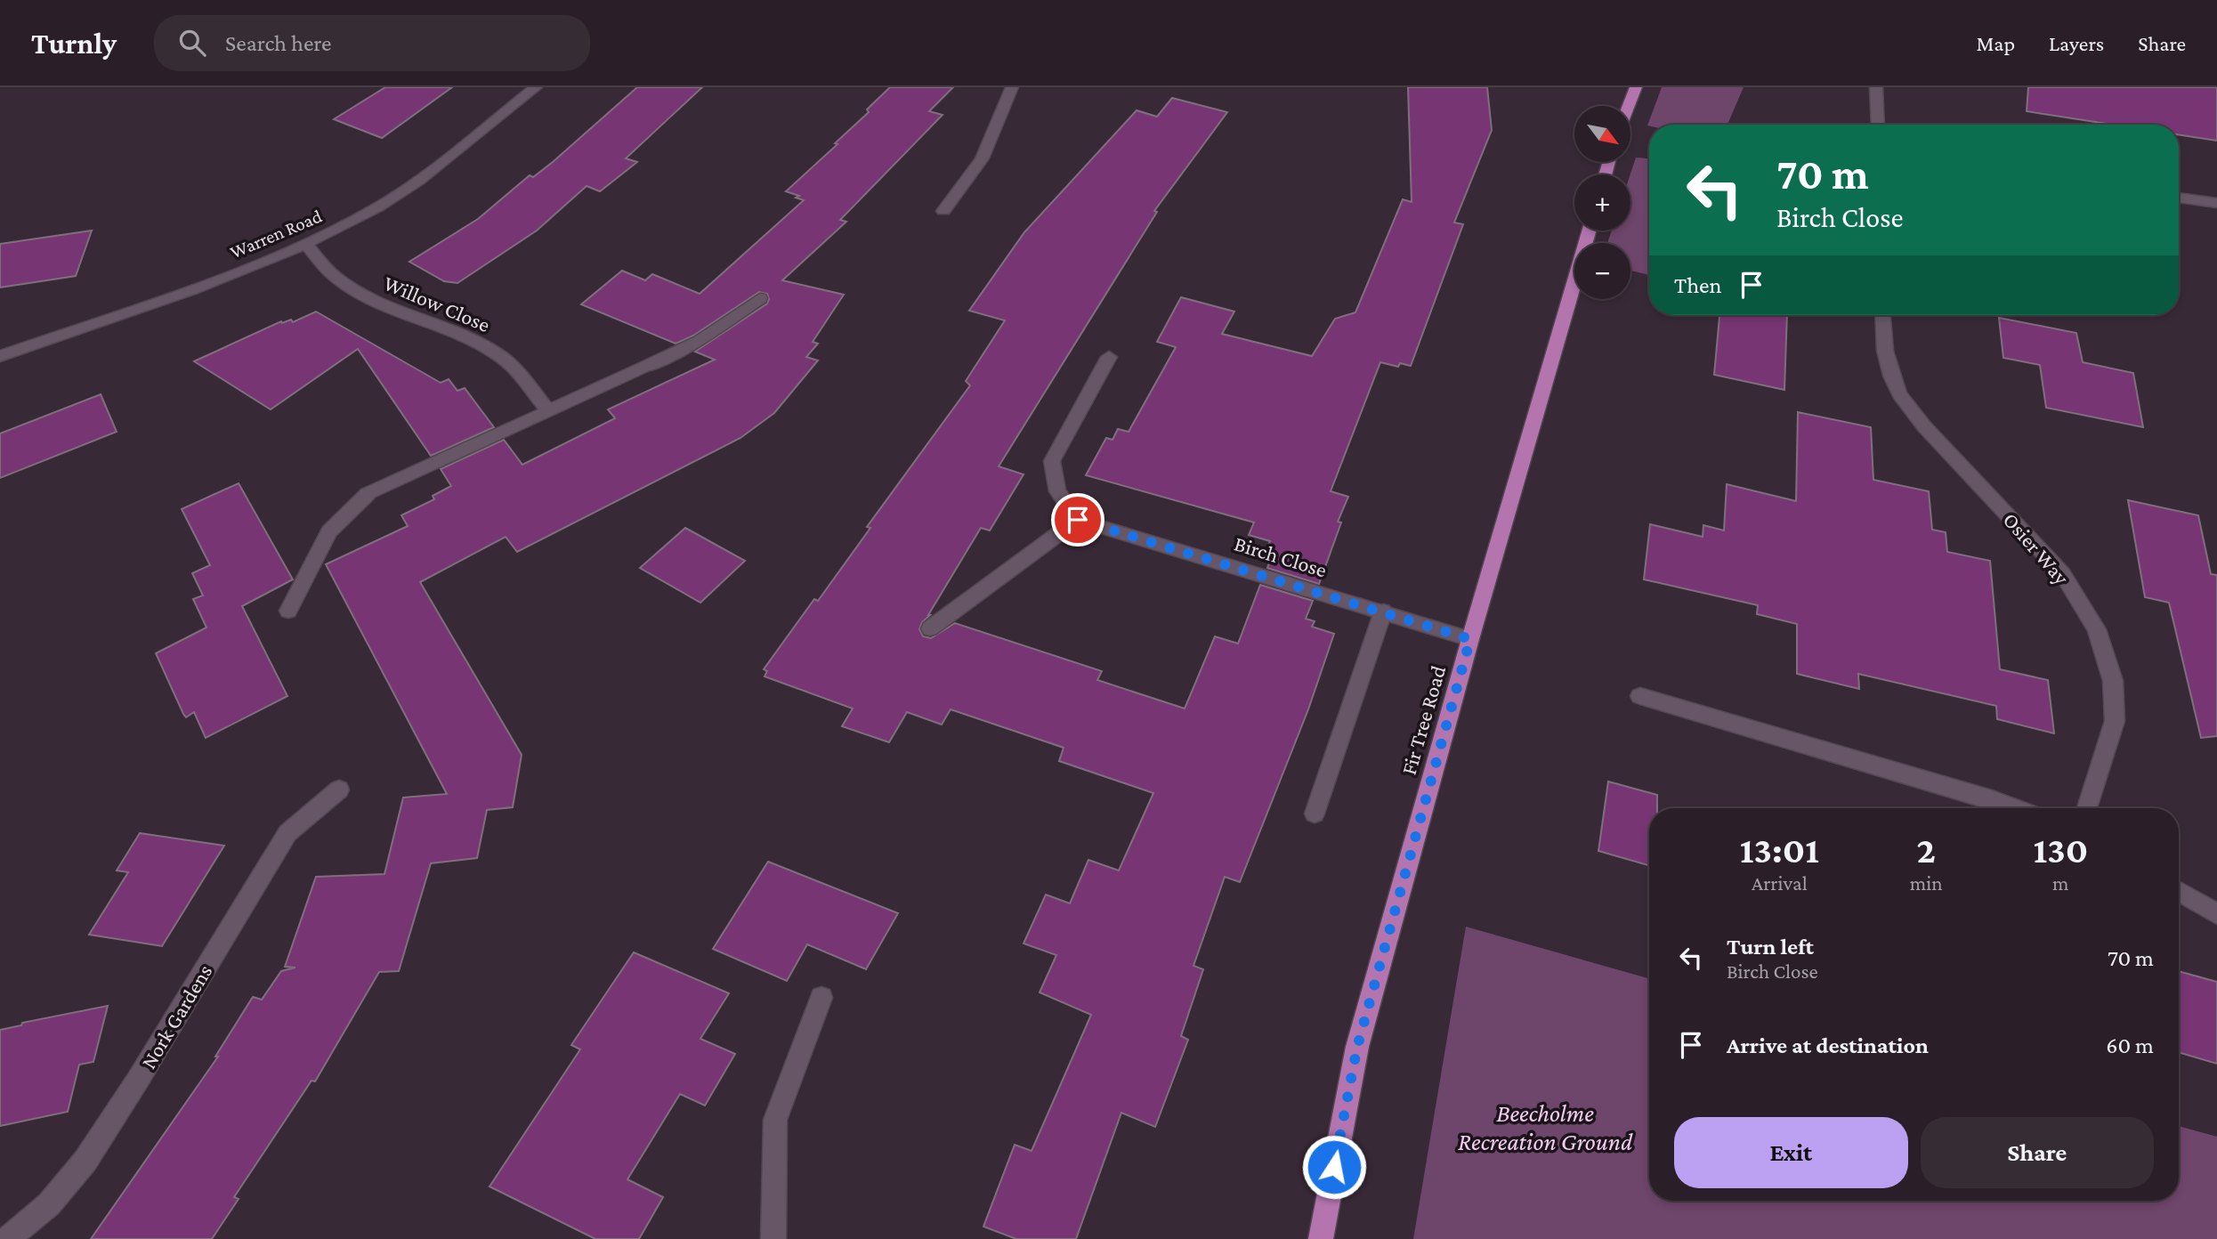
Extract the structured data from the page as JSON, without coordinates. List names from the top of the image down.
{
  "streets": {
    "main road": ["Fir Tree Road"],
    "street": [
      "Warren Road",
      "Willow Close",
      "Osier Way",
      "Birch Close",
      "Nork Gardens"
    ]
  },
  "crossings": [
    ["Warren Road", "Willow Close"],
    ["Birch Close", "Fir Tree Road"]
  ],
  "parks": ["Beecholme Recreation Ground"],
  "north": "bottom right",
  "page": {
    "header": "Turnly",
    "search": "Search here",
    "nav": ["Map", "Layers", "Share"],
    "map_buttons": ["+", "−"],
    "turn": ["70 m", "Birch Close"],
    "then": "Then",
    "eta": [
      "13:01",
      "Arrival",
      "2",
      "min",
      "130",
      "m"
    ],
    "list": [
      {
        "name": "Turn left",
        "note": "Birch Close",
        "value": "70 m"
      },
      {
        "name": "Arrive at destination",
        "value": "60 m"
      }
    ],
    "buttons": ["Exit", "Share"]
  }
}
